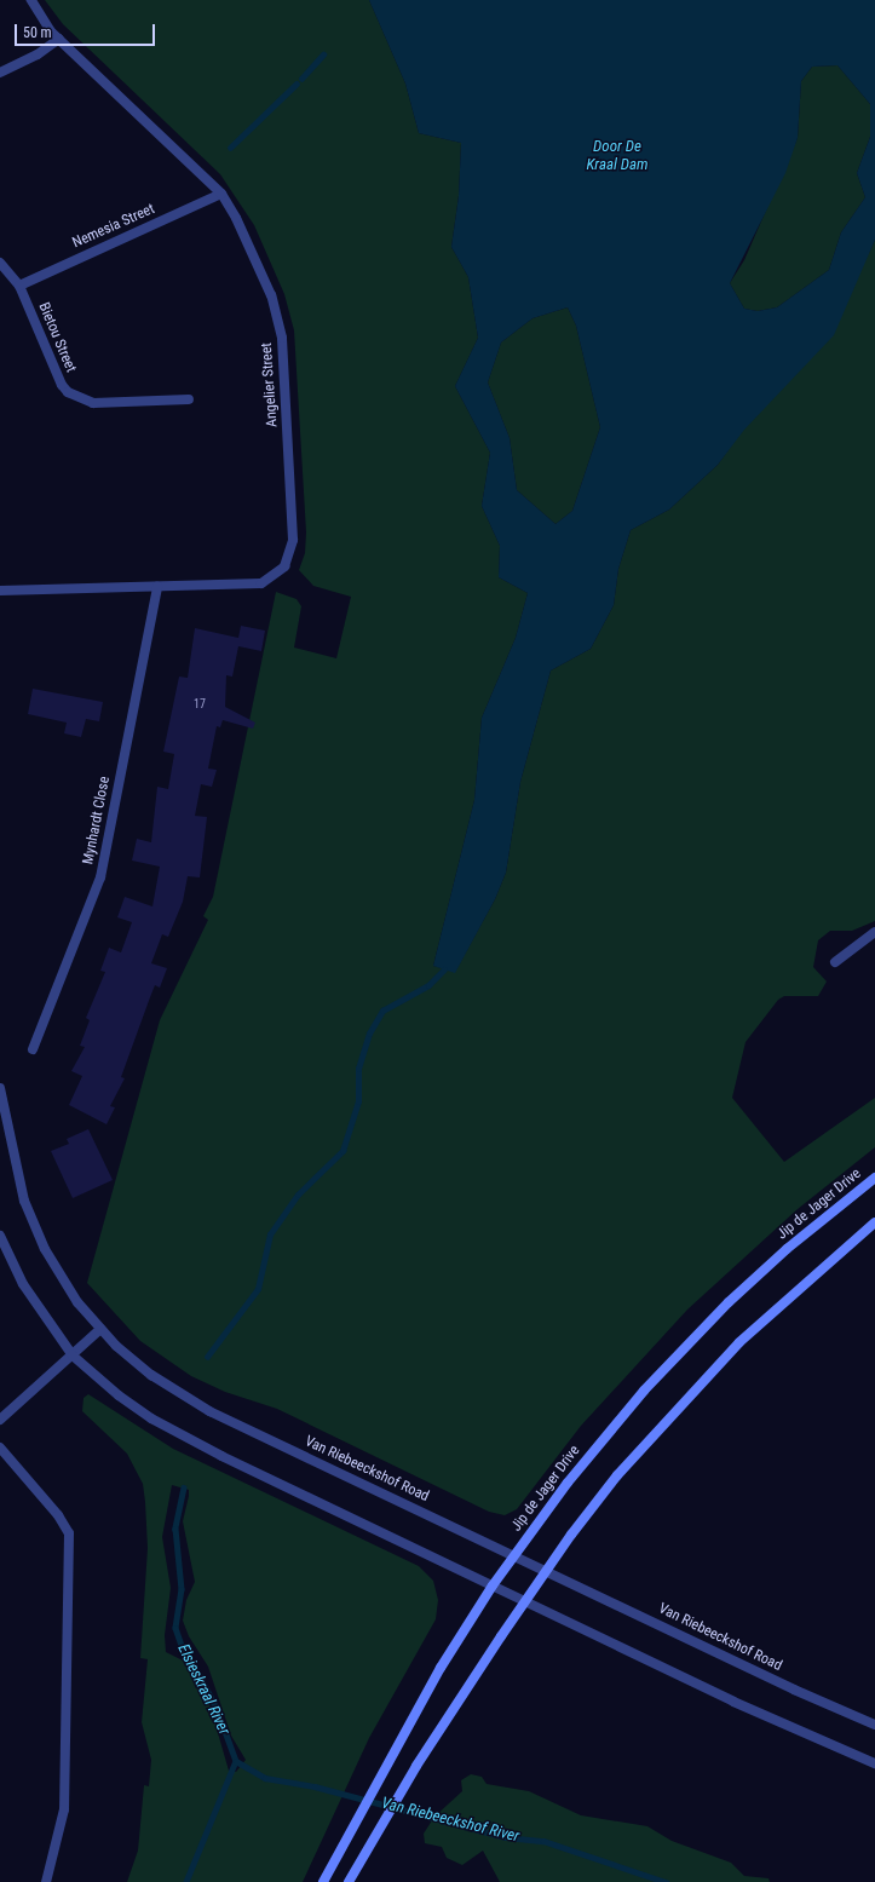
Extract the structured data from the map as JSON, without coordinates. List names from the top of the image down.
{
  "streets": {
    "main road": ["Jip de Jager Drive"],
    "street": [
      "Nemesia Street",
      "Bietou Street",
      "Angelier Street",
      "Mynhardt Close",
      "Van Riebeeckshof Road"
    ]
  },
  "crossings": [
    ["Nemesia Street", "Bietou Street"],
    ["Nemesia Street", "Angelier Street"],
    ["Angelier Street", "Mynhardt Close"],
    ["Jip de Jager Drive", "Van Riebeeckshof Road"]
  ],
  "water": ["Door De Kraal Dam", "Elsieskraal River", "Van Riebeeckshof River"],
  "house_numbers": ["17"],
  "scale_bar": "50 m"
}
